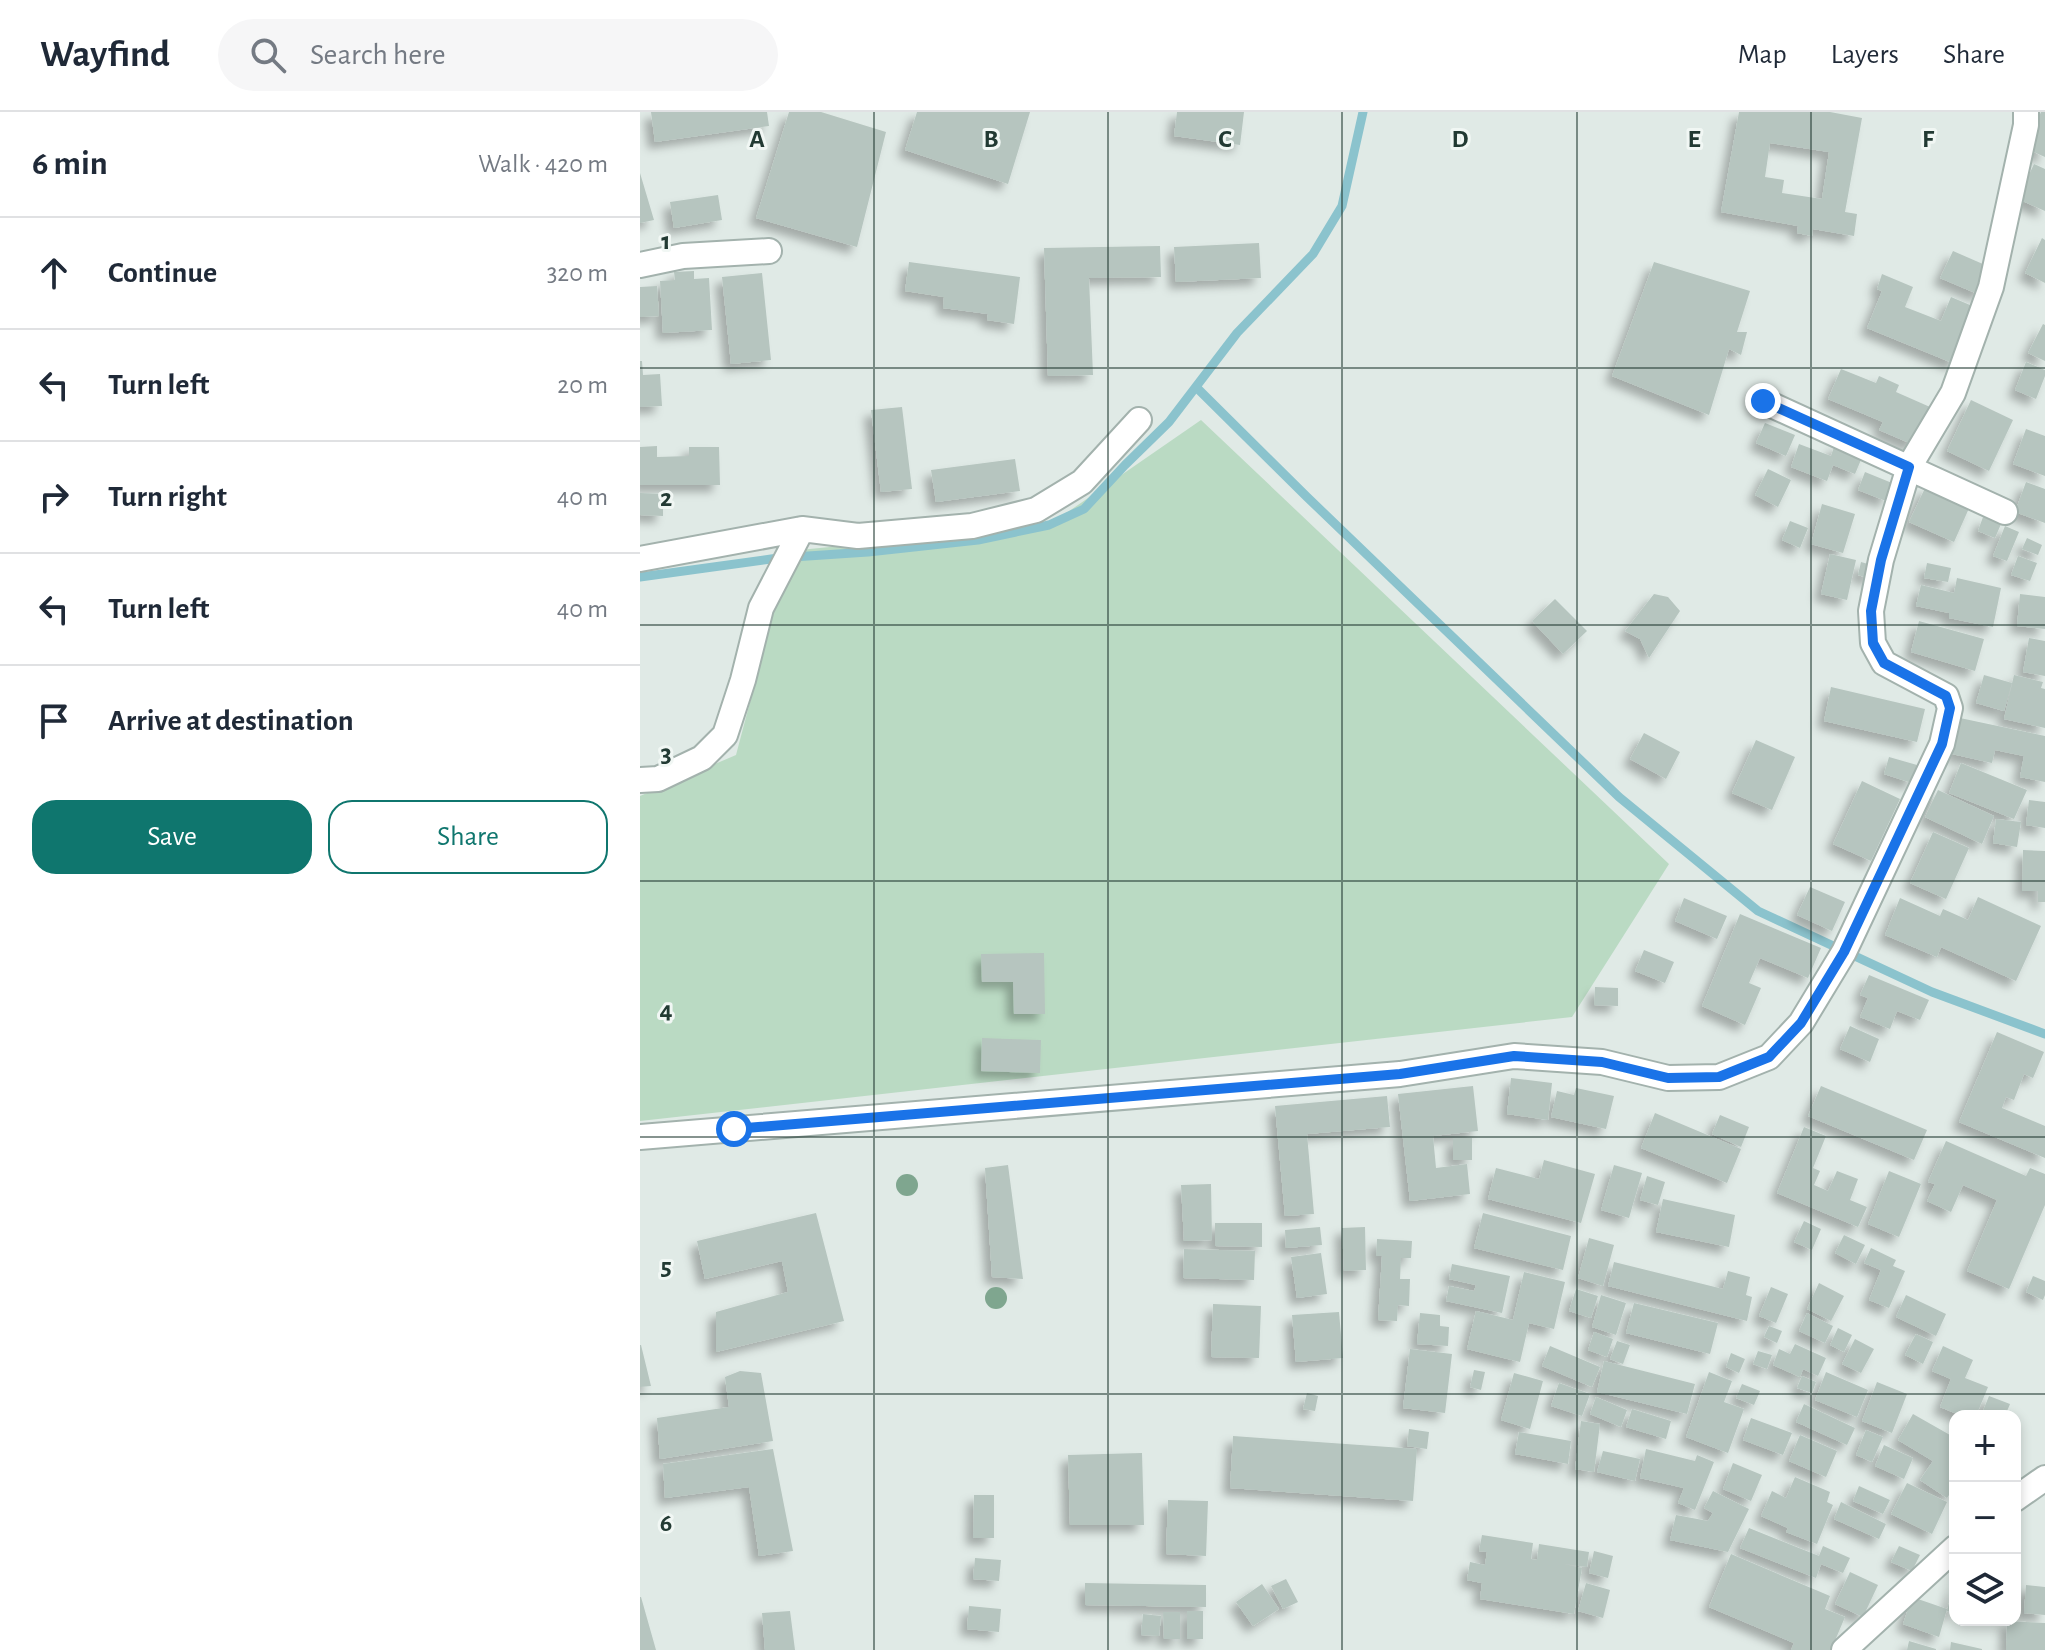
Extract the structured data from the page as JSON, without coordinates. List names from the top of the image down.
{
  "page": {
    "header": "Wayfind",
    "search": "Search here",
    "nav": ["Map", "Layers", "Share"],
    "heading": ["6 min", "Walk · 420 m"],
    "list": [
      ["Continue", "320 m"],
      ["Turn left", "20 m"],
      ["Turn right", "40 m"],
      ["Turn left", "40 m"],
      "Arrive at destination"
    ],
    "buttons": ["Save", "Share"],
    "map_buttons": ["+", "−"]
  },
  "grid": {
    "columns": [
      "A",
      "B",
      "C",
      "D",
      "E",
      "F"
    ],
    "rows": [
      "1",
      "2",
      "3",
      "4",
      "5",
      "6"
    ]
  }
}
